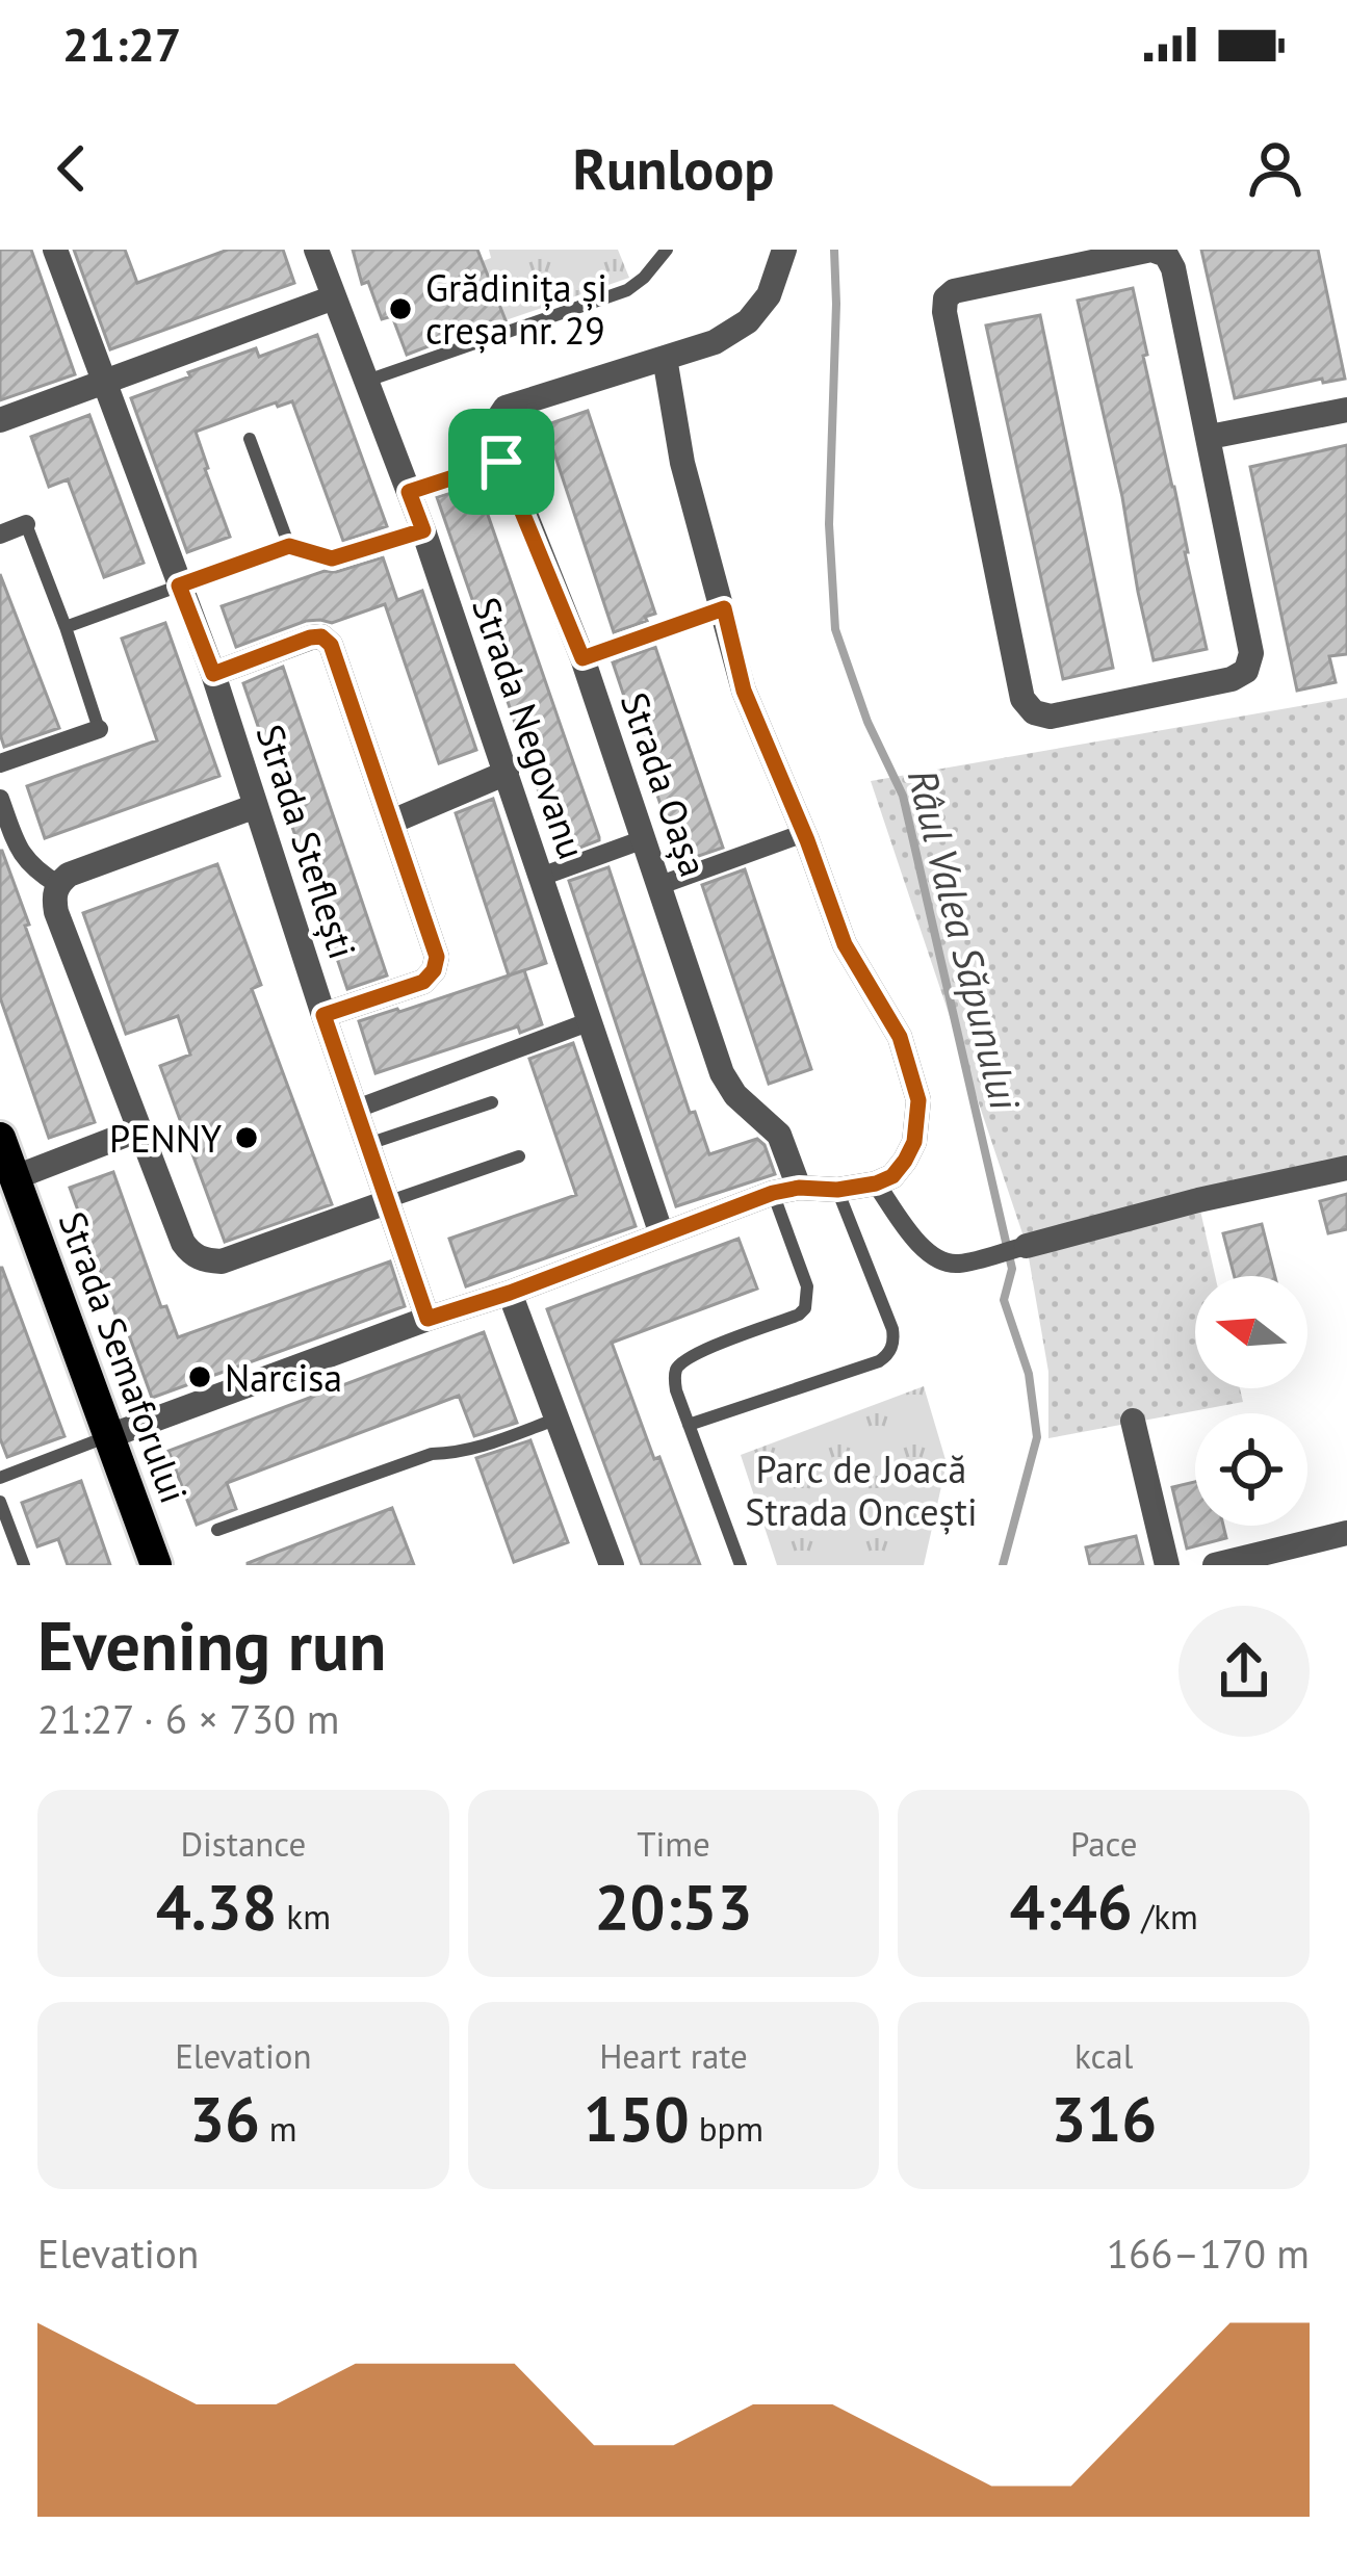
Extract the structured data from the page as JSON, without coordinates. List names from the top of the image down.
{
  "streets": {
    "main road": ["Strada Semaforului"],
    "street": ["Strada Negovanu", "Strada Oașa", "Strada Steflești"]
  },
  "water": ["Râul Valea Săpunului"],
  "parks": ["Parc de Joacă Strada Oncești"],
  "places": ["Grădinița și creșa nr. 29", "PENNY", "Narcisa"],
  "north": "left",
  "page": {
    "status": "21:27",
    "header": "Runloop",
    "heading": ["Evening run", "21:27 · 6 × 730 m"],
    "stats": [
      ["Distance", "4.38 km"],
      ["Time", "20:53"],
      ["Pace", "4:46 /km"],
      ["Elevation", "36 m"],
      ["Heart rate", "150 bpm"],
      ["kcal", "316"]
    ],
    "chart": ["Elevation", "166–170 m"]
  }
}
